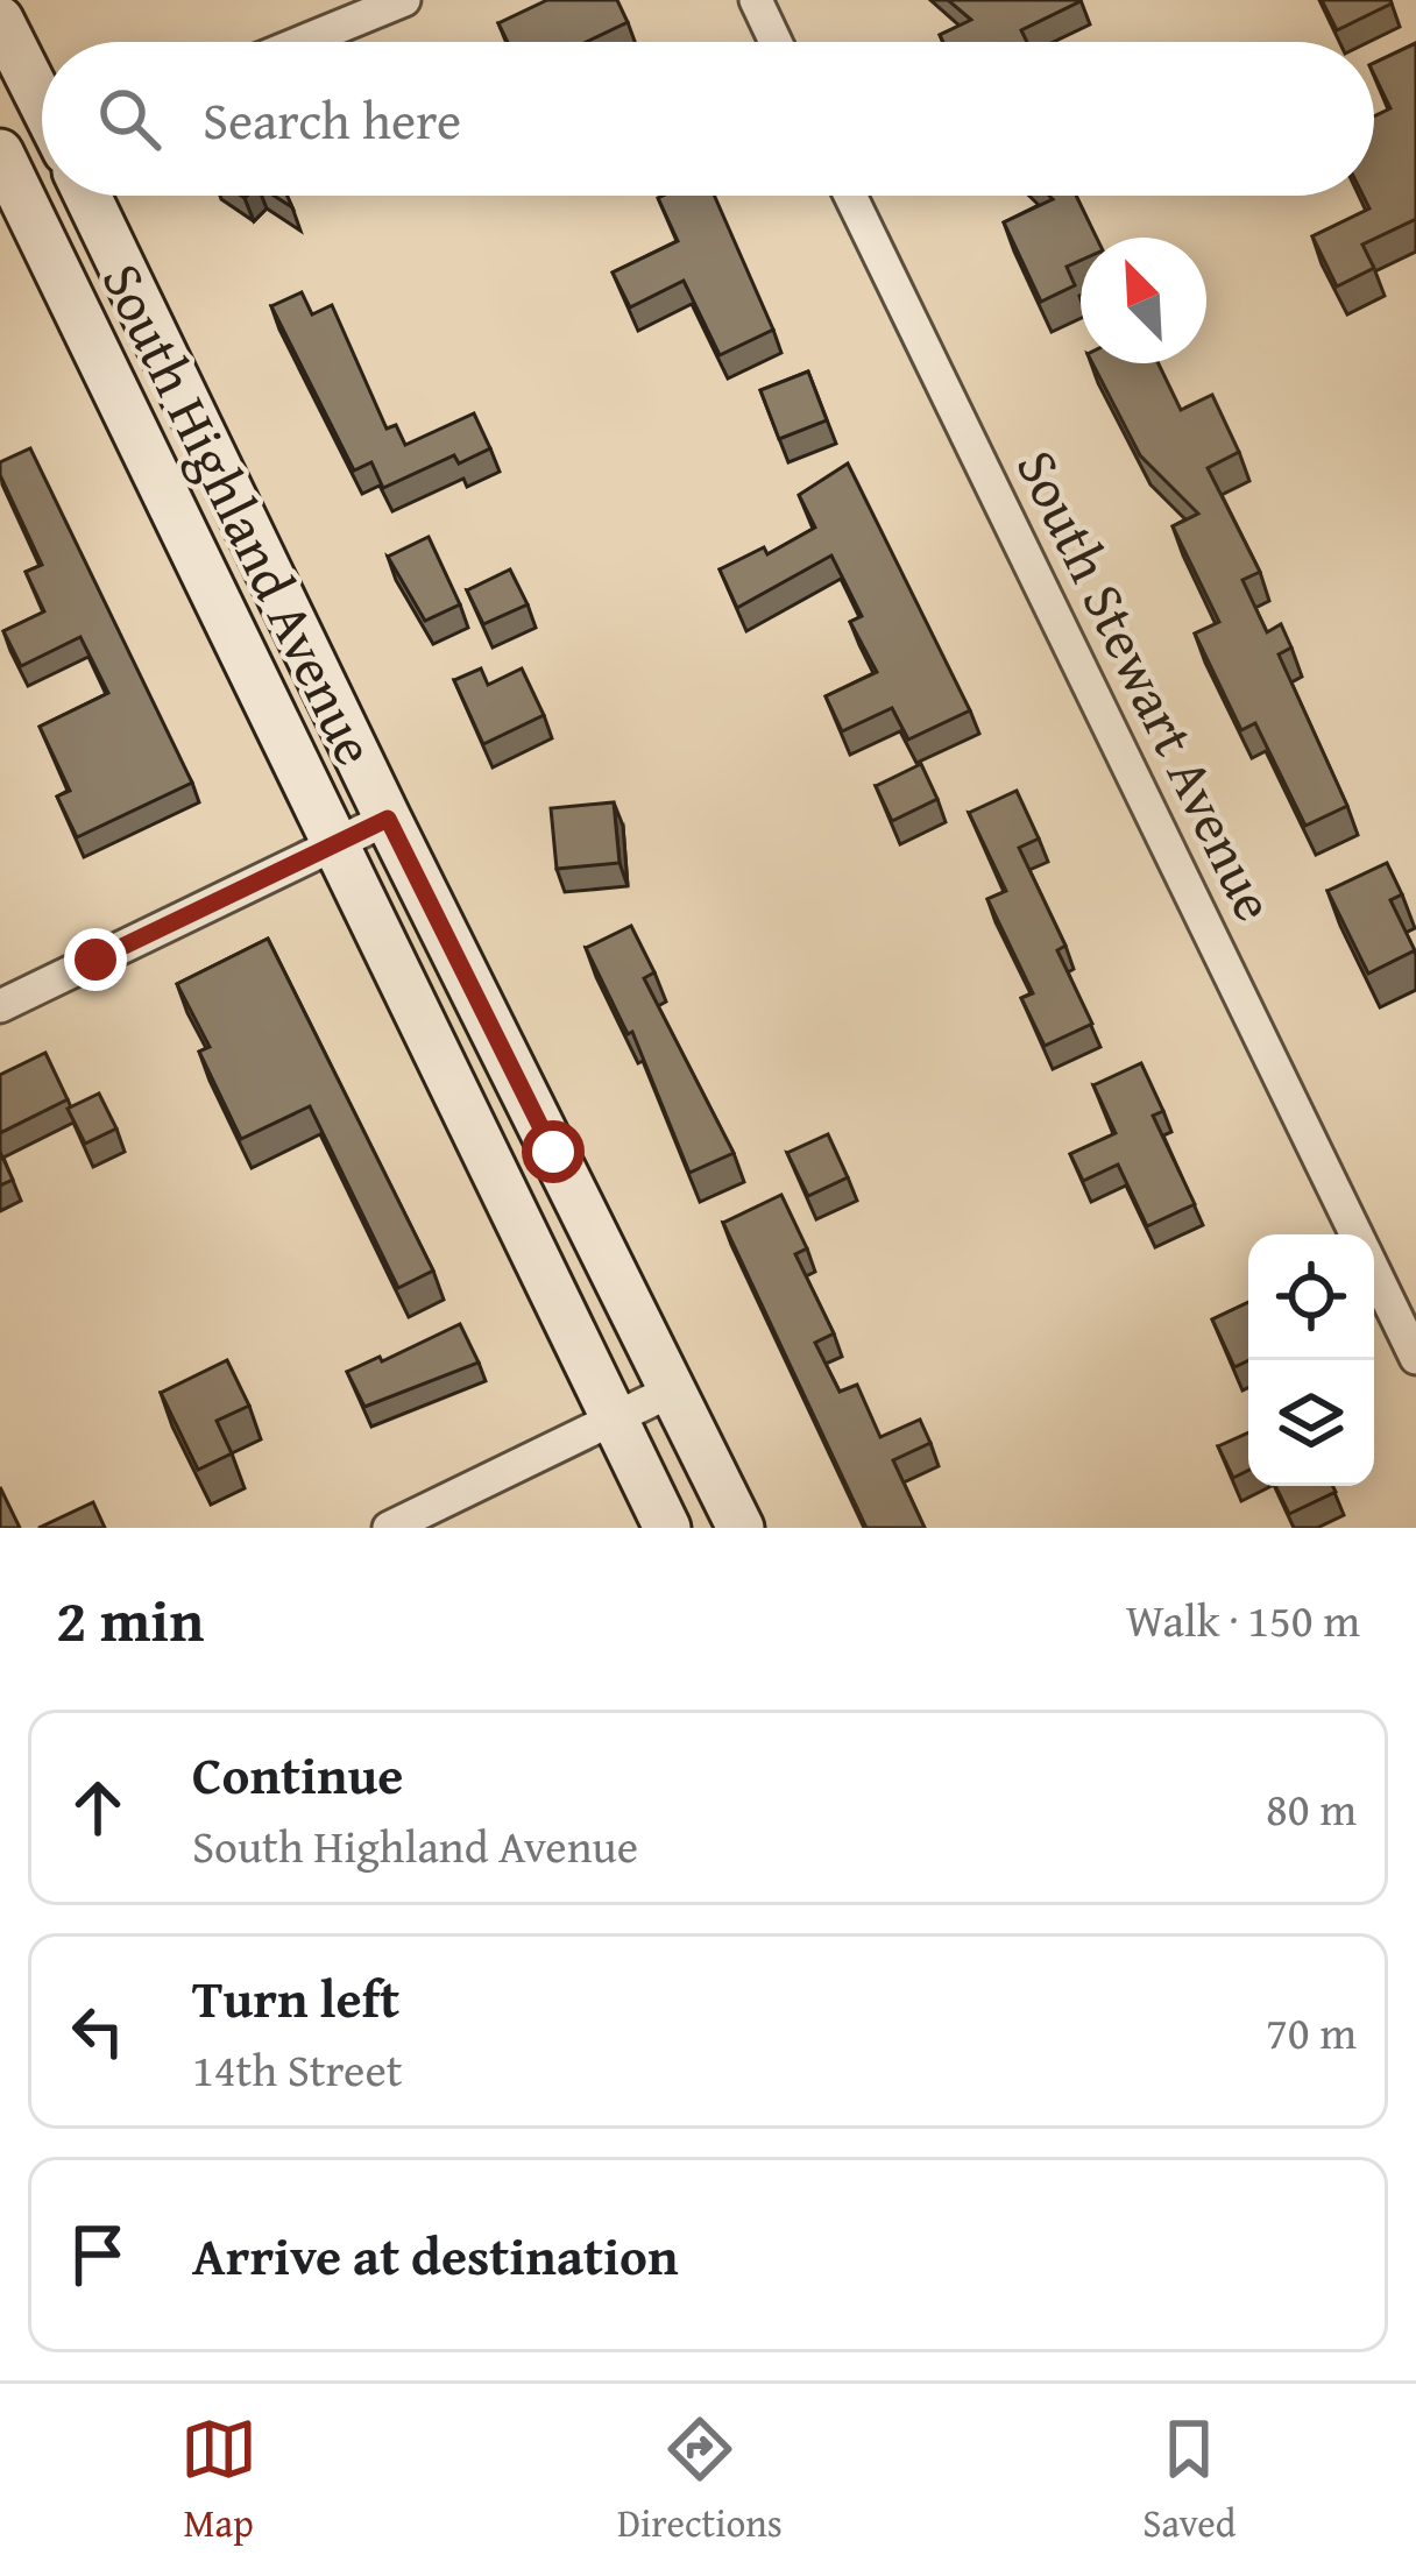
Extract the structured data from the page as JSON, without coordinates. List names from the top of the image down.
{
  "streets": {
    "main road": ["South Highland Avenue"],
    "street": ["South Stewart Avenue"]
  },
  "north": "top left",
  "page": {
    "search": "Search here",
    "heading": ["2 min", "Walk · 150 m"],
    "list": [
      ["Continue", "South Highland Avenue", "80 m"],
      ["Turn left", "14th Street", "70 m"],
      "Arrive at destination"
    ],
    "nav": ["Map", "Directions", "Saved"]
  }
}
